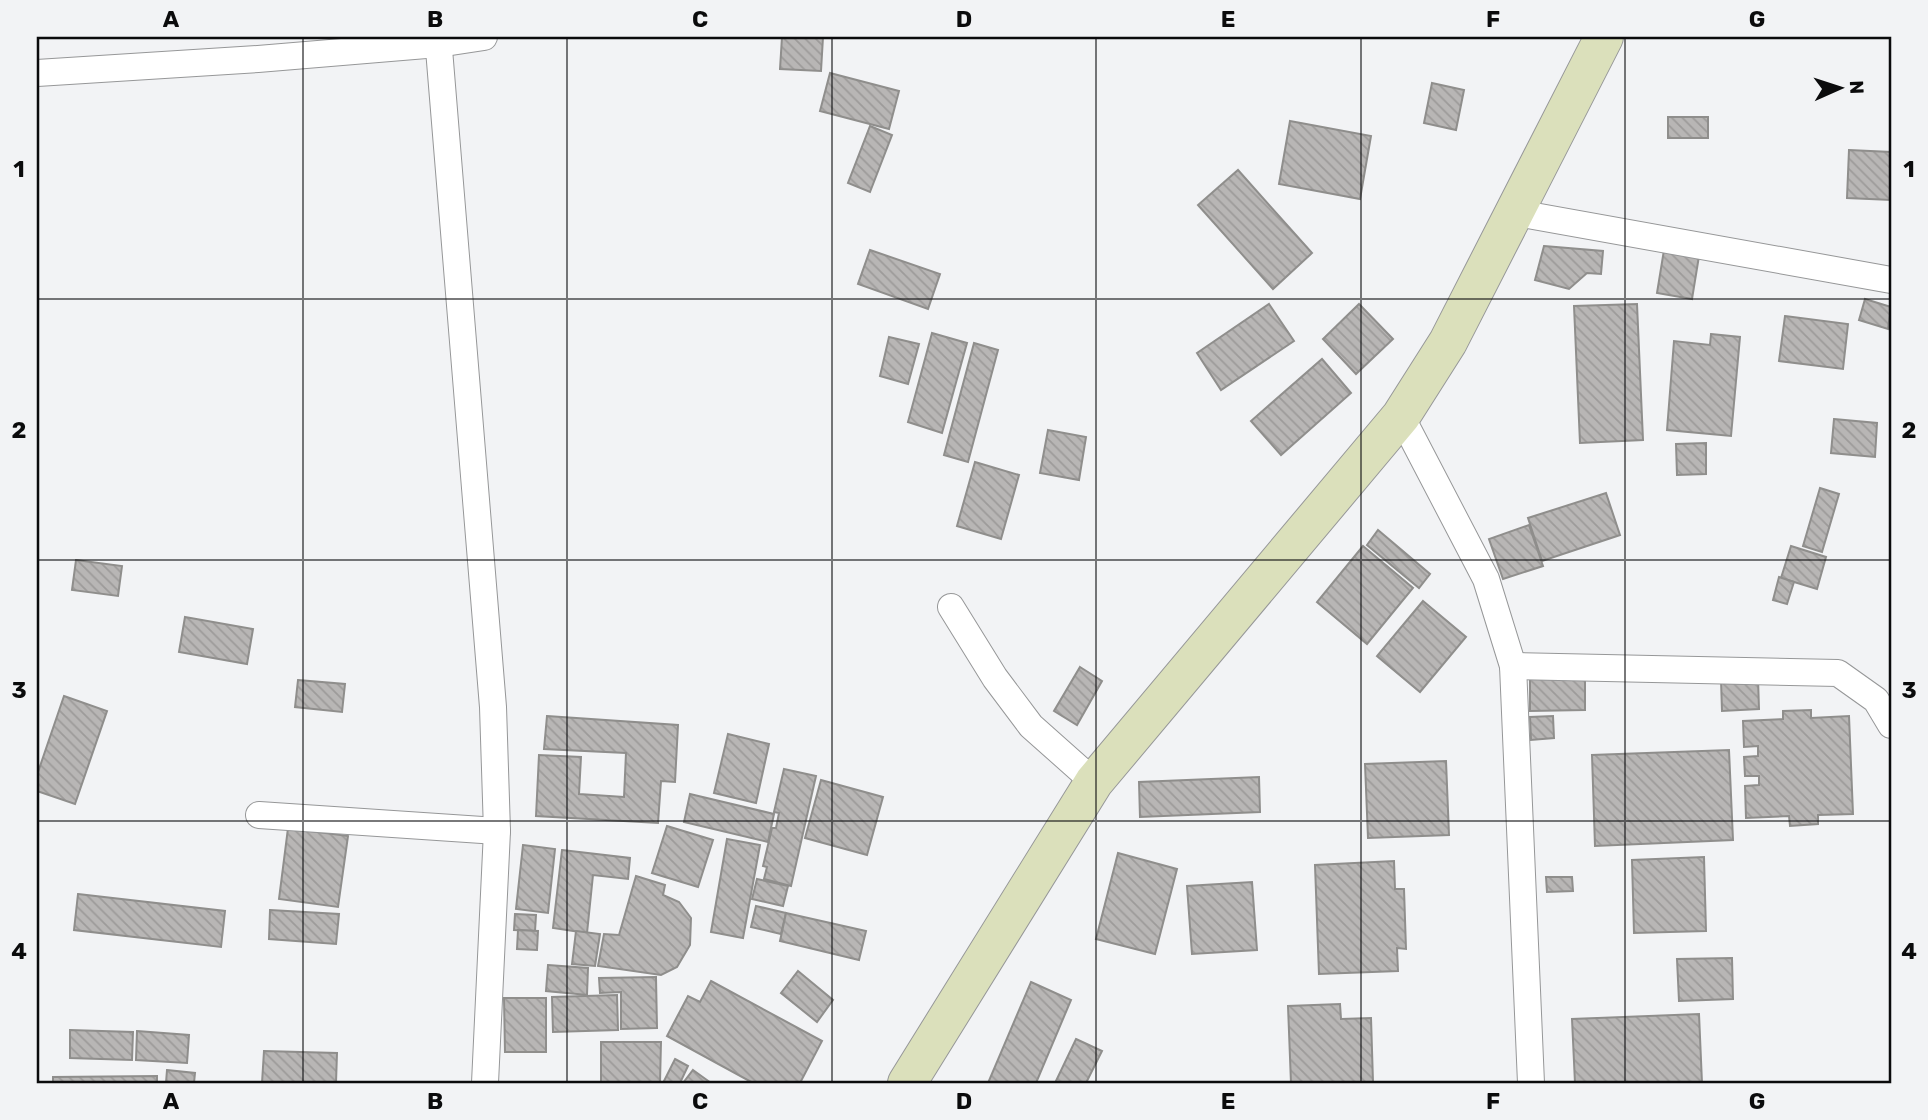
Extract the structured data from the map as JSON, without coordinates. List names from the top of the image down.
{
  "north": "right",
  "grid": {
    "columns": [
      "A",
      "B",
      "C",
      "D",
      "E",
      "F",
      "G"
    ],
    "rows": [
      "1",
      "2",
      "3",
      "4"
    ]
  }
}
